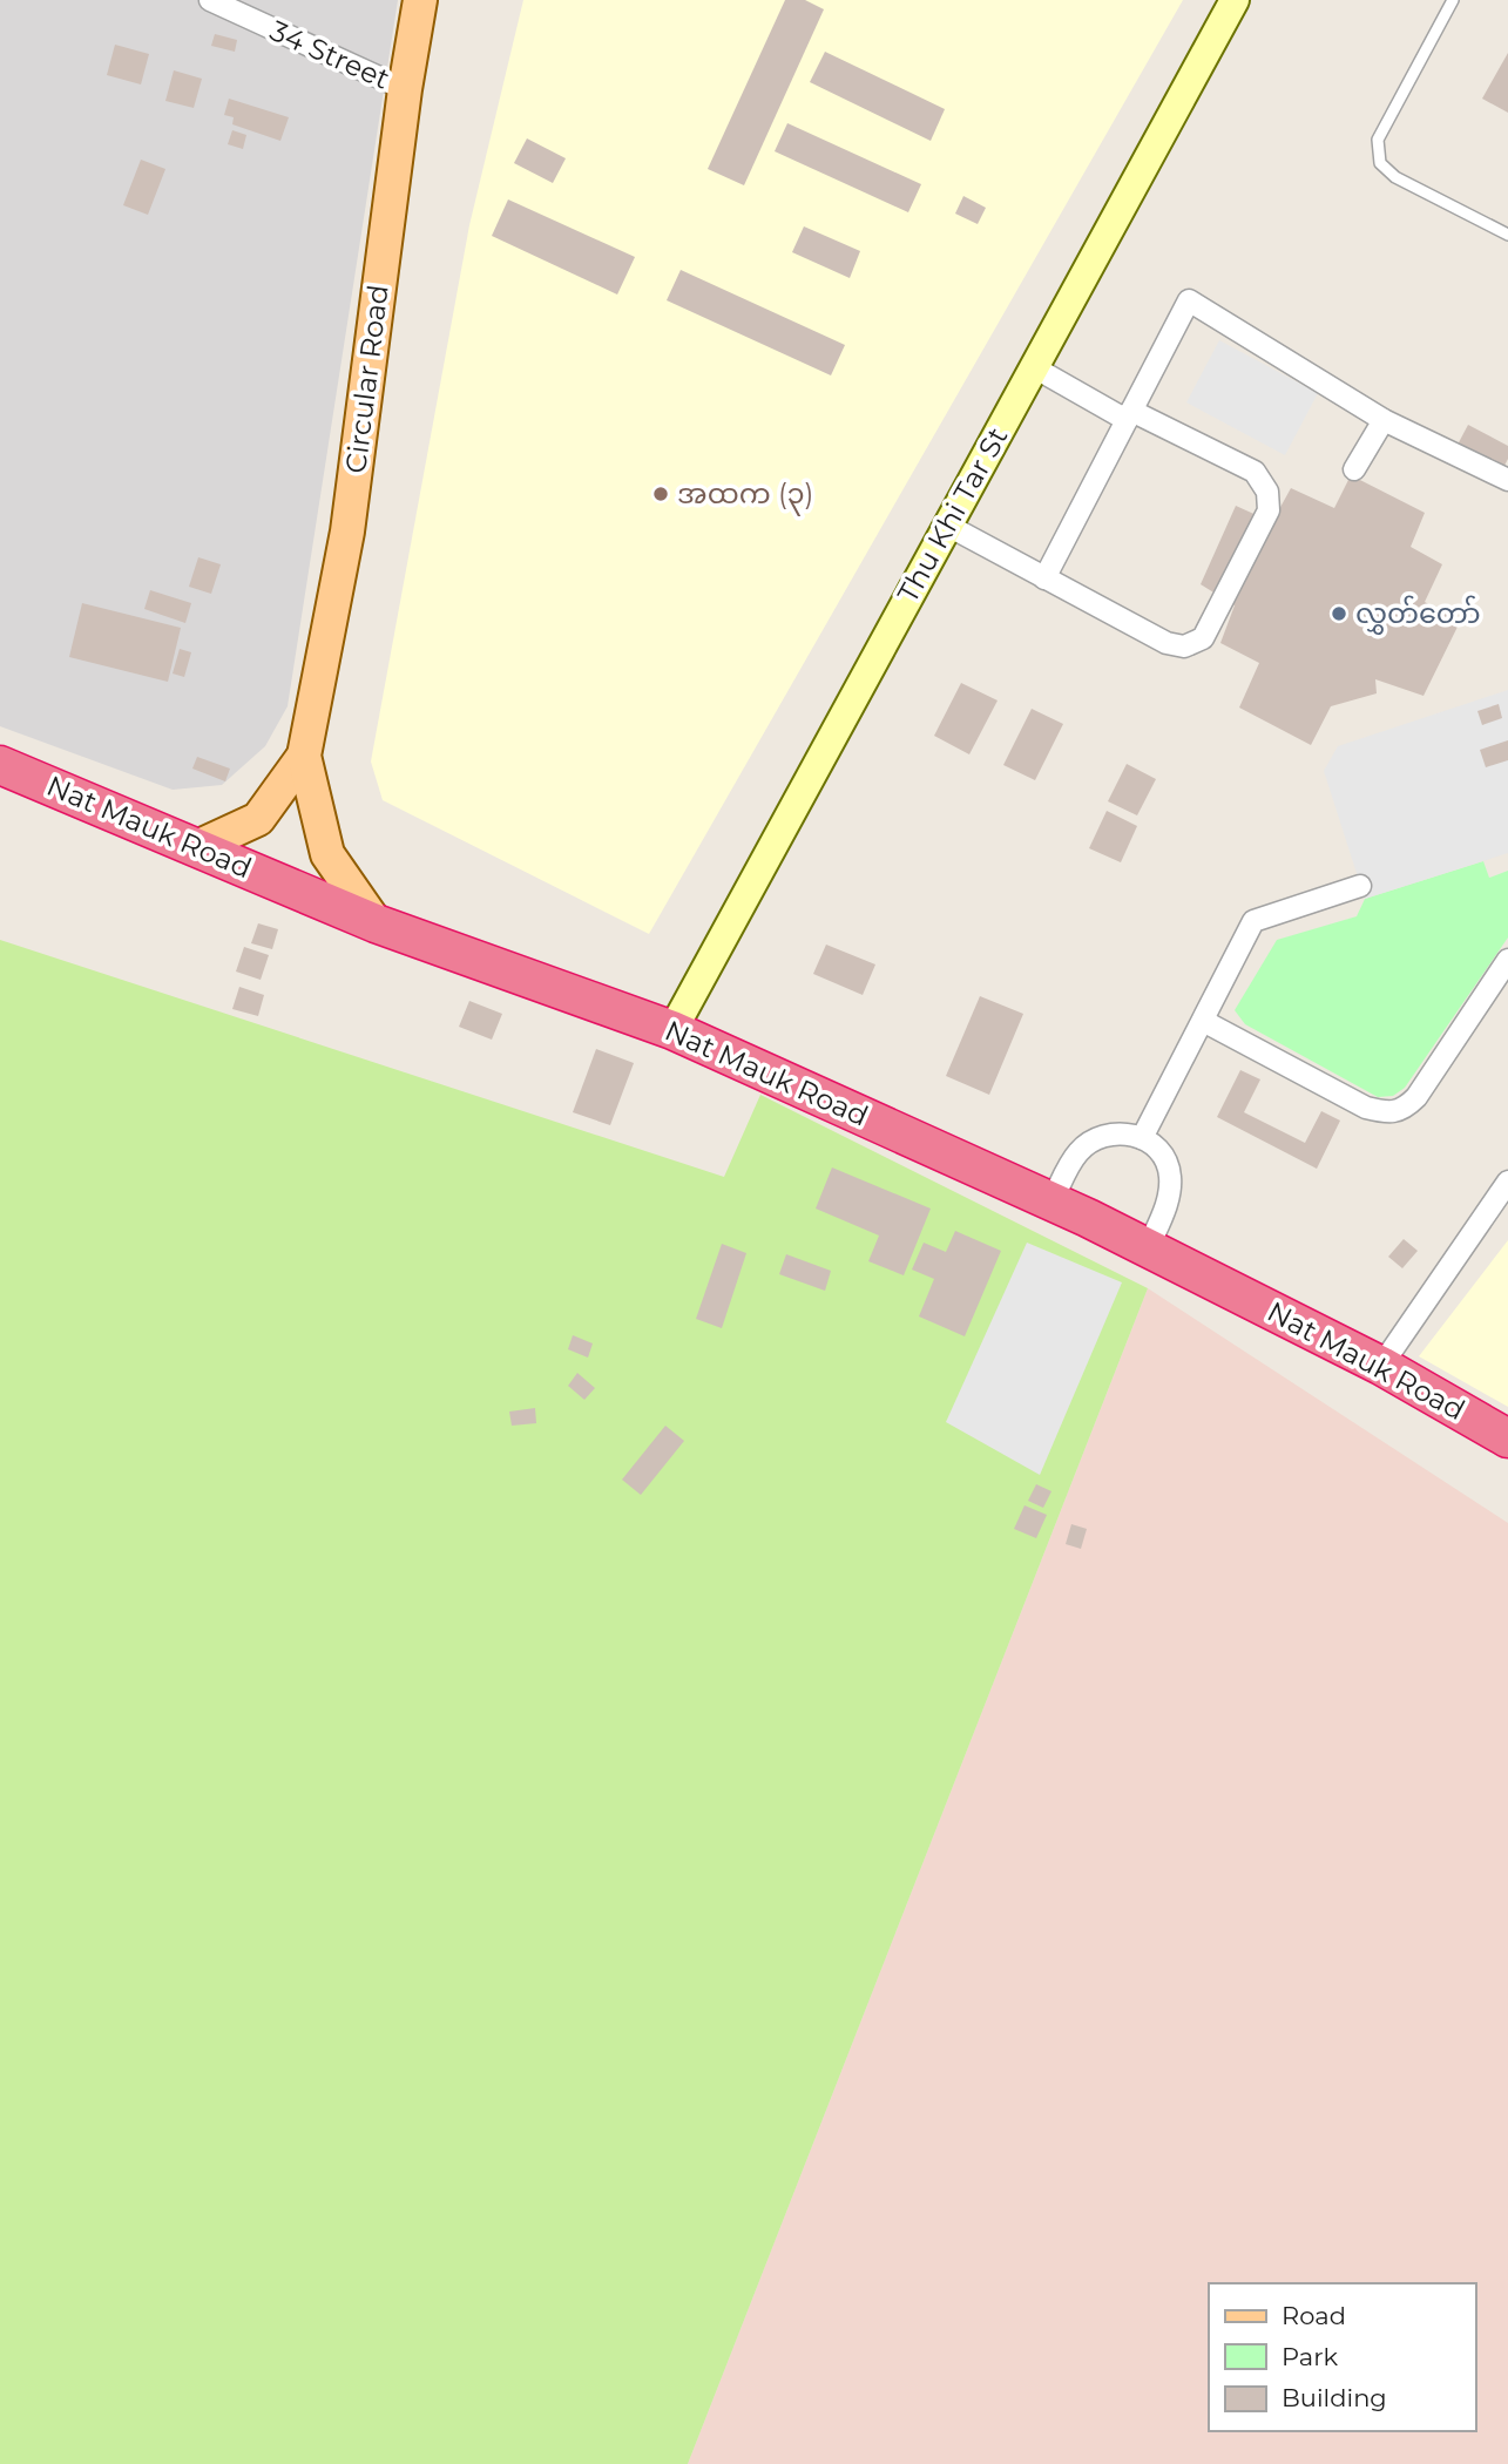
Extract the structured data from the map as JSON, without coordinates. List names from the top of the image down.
{
  "streets": {
    "highway": ["Nat Mauk Road"],
    "main road": ["Circular Road"],
    "street": ["34 Street", "Thu Khi Tar St"]
  },
  "crossings": [
    ["34 Street", "Circular Road"],
    ["Thu Khi Tar St", "Nat Mauk Road"]
  ],
  "places": ["အထက (၃)", "လွှတ်တော်"],
  "legend": ["Road", "Park", "Building"]
}
